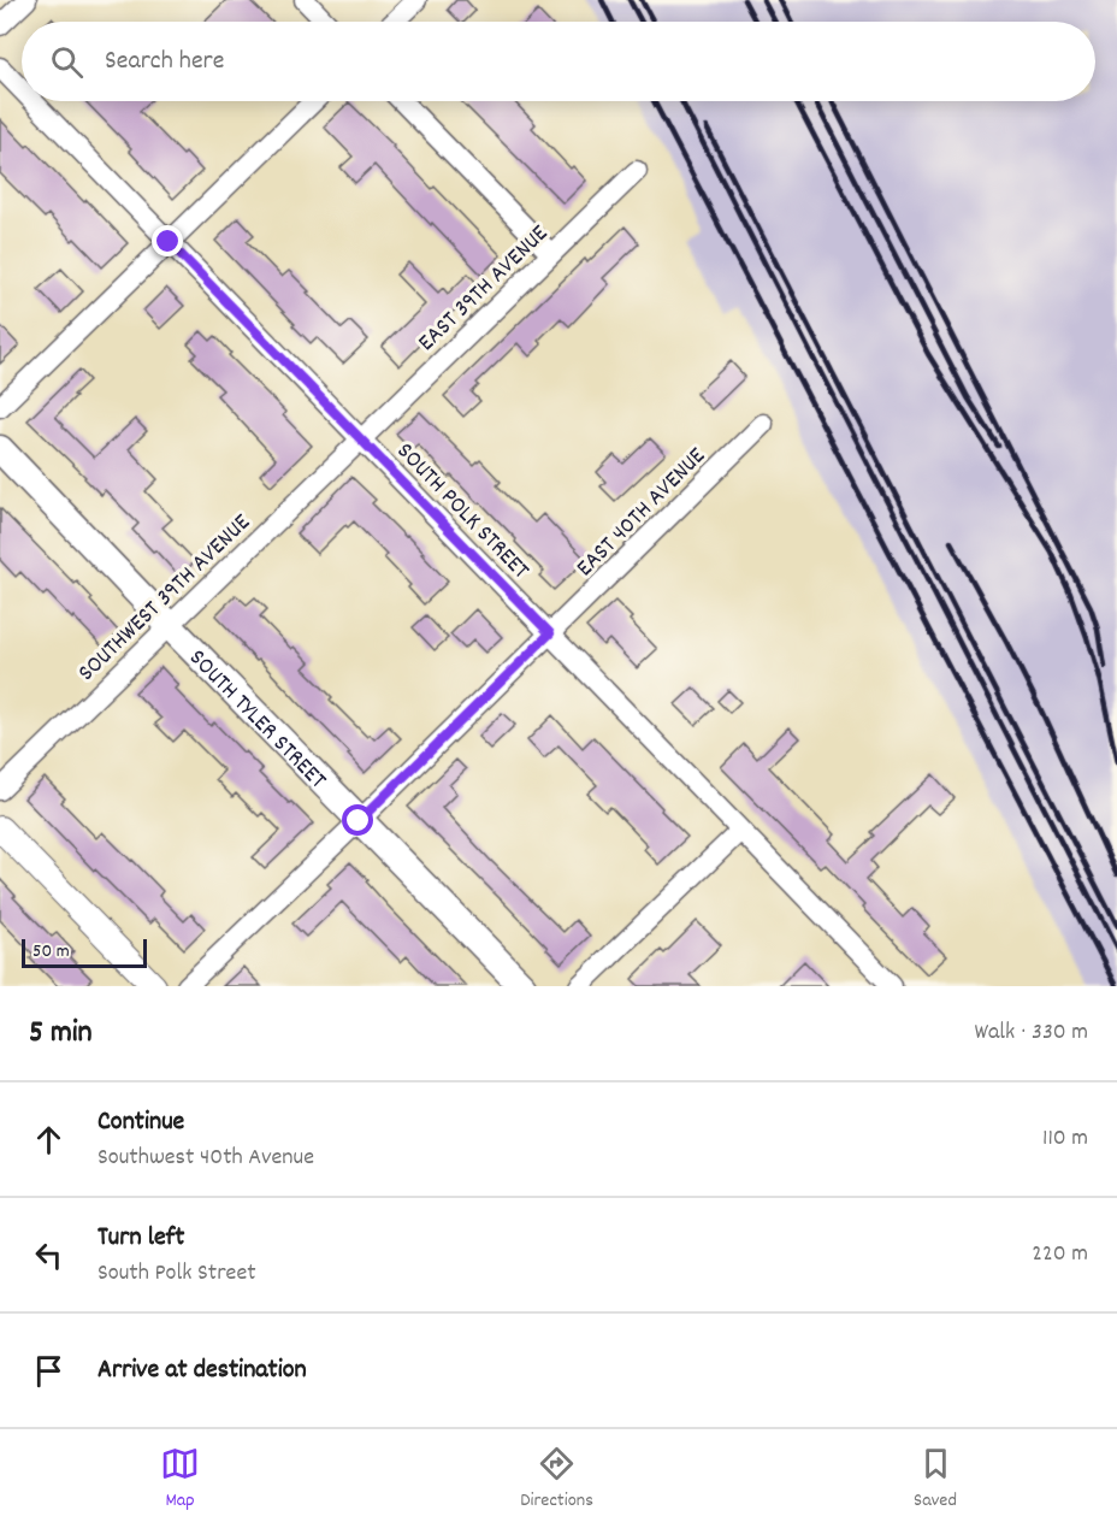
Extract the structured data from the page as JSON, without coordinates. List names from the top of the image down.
{
  "streets": {
    "main road": ["SOUTH TYLER STREET"],
    "street": [
      "EAST 39TH AVENUE",
      "SOUTH POLK STREET",
      "EAST 40TH AVENUE",
      "SOUTHWEST 39TH AVENUE"
    ]
  },
  "crossings": [
    ["EAST 39TH AVENUE", "SOUTH POLK STREET"],
    ["EAST 39TH AVENUE", "SOUTHWEST 39TH AVENUE"],
    ["SOUTH POLK STREET", "EAST 40TH AVENUE"],
    ["SOUTH POLK STREET", "SOUTHWEST 39TH AVENUE"],
    ["EAST 40TH AVENUE", "SOUTH TYLER STREET"],
    ["SOUTHWEST 39TH AVENUE", "SOUTH TYLER STREET"]
  ],
  "scale_bar": "50 m",
  "page": {
    "search": "Search here",
    "scale": "50 m",
    "heading": ["5 min", "Walk · 330 m"],
    "list": [
      ["Continue", "Southwest 40th Avenue", "110 m"],
      ["Turn left", "South Polk Street", "220 m"],
      "Arrive at destination"
    ],
    "nav": ["Map", "Directions", "Saved"]
  }
}
